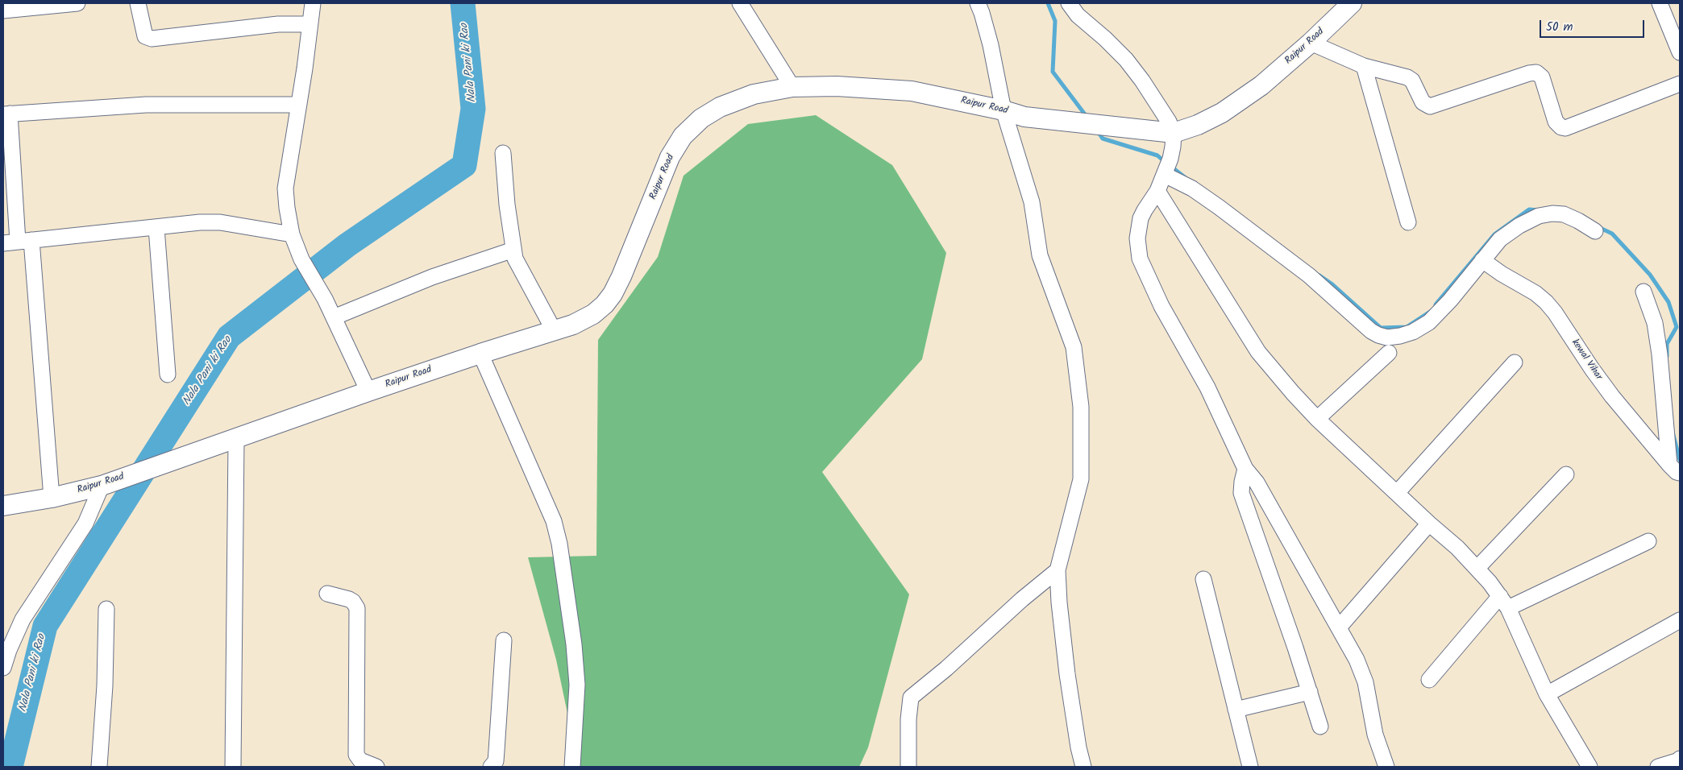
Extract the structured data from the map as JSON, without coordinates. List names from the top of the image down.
{
  "streets": {
    "main road": ["Raipur Road"],
    "street": ["kewal Vihar"]
  },
  "water": ["Nala Pani ki Rao"],
  "scale_bar": "50 m"
}
